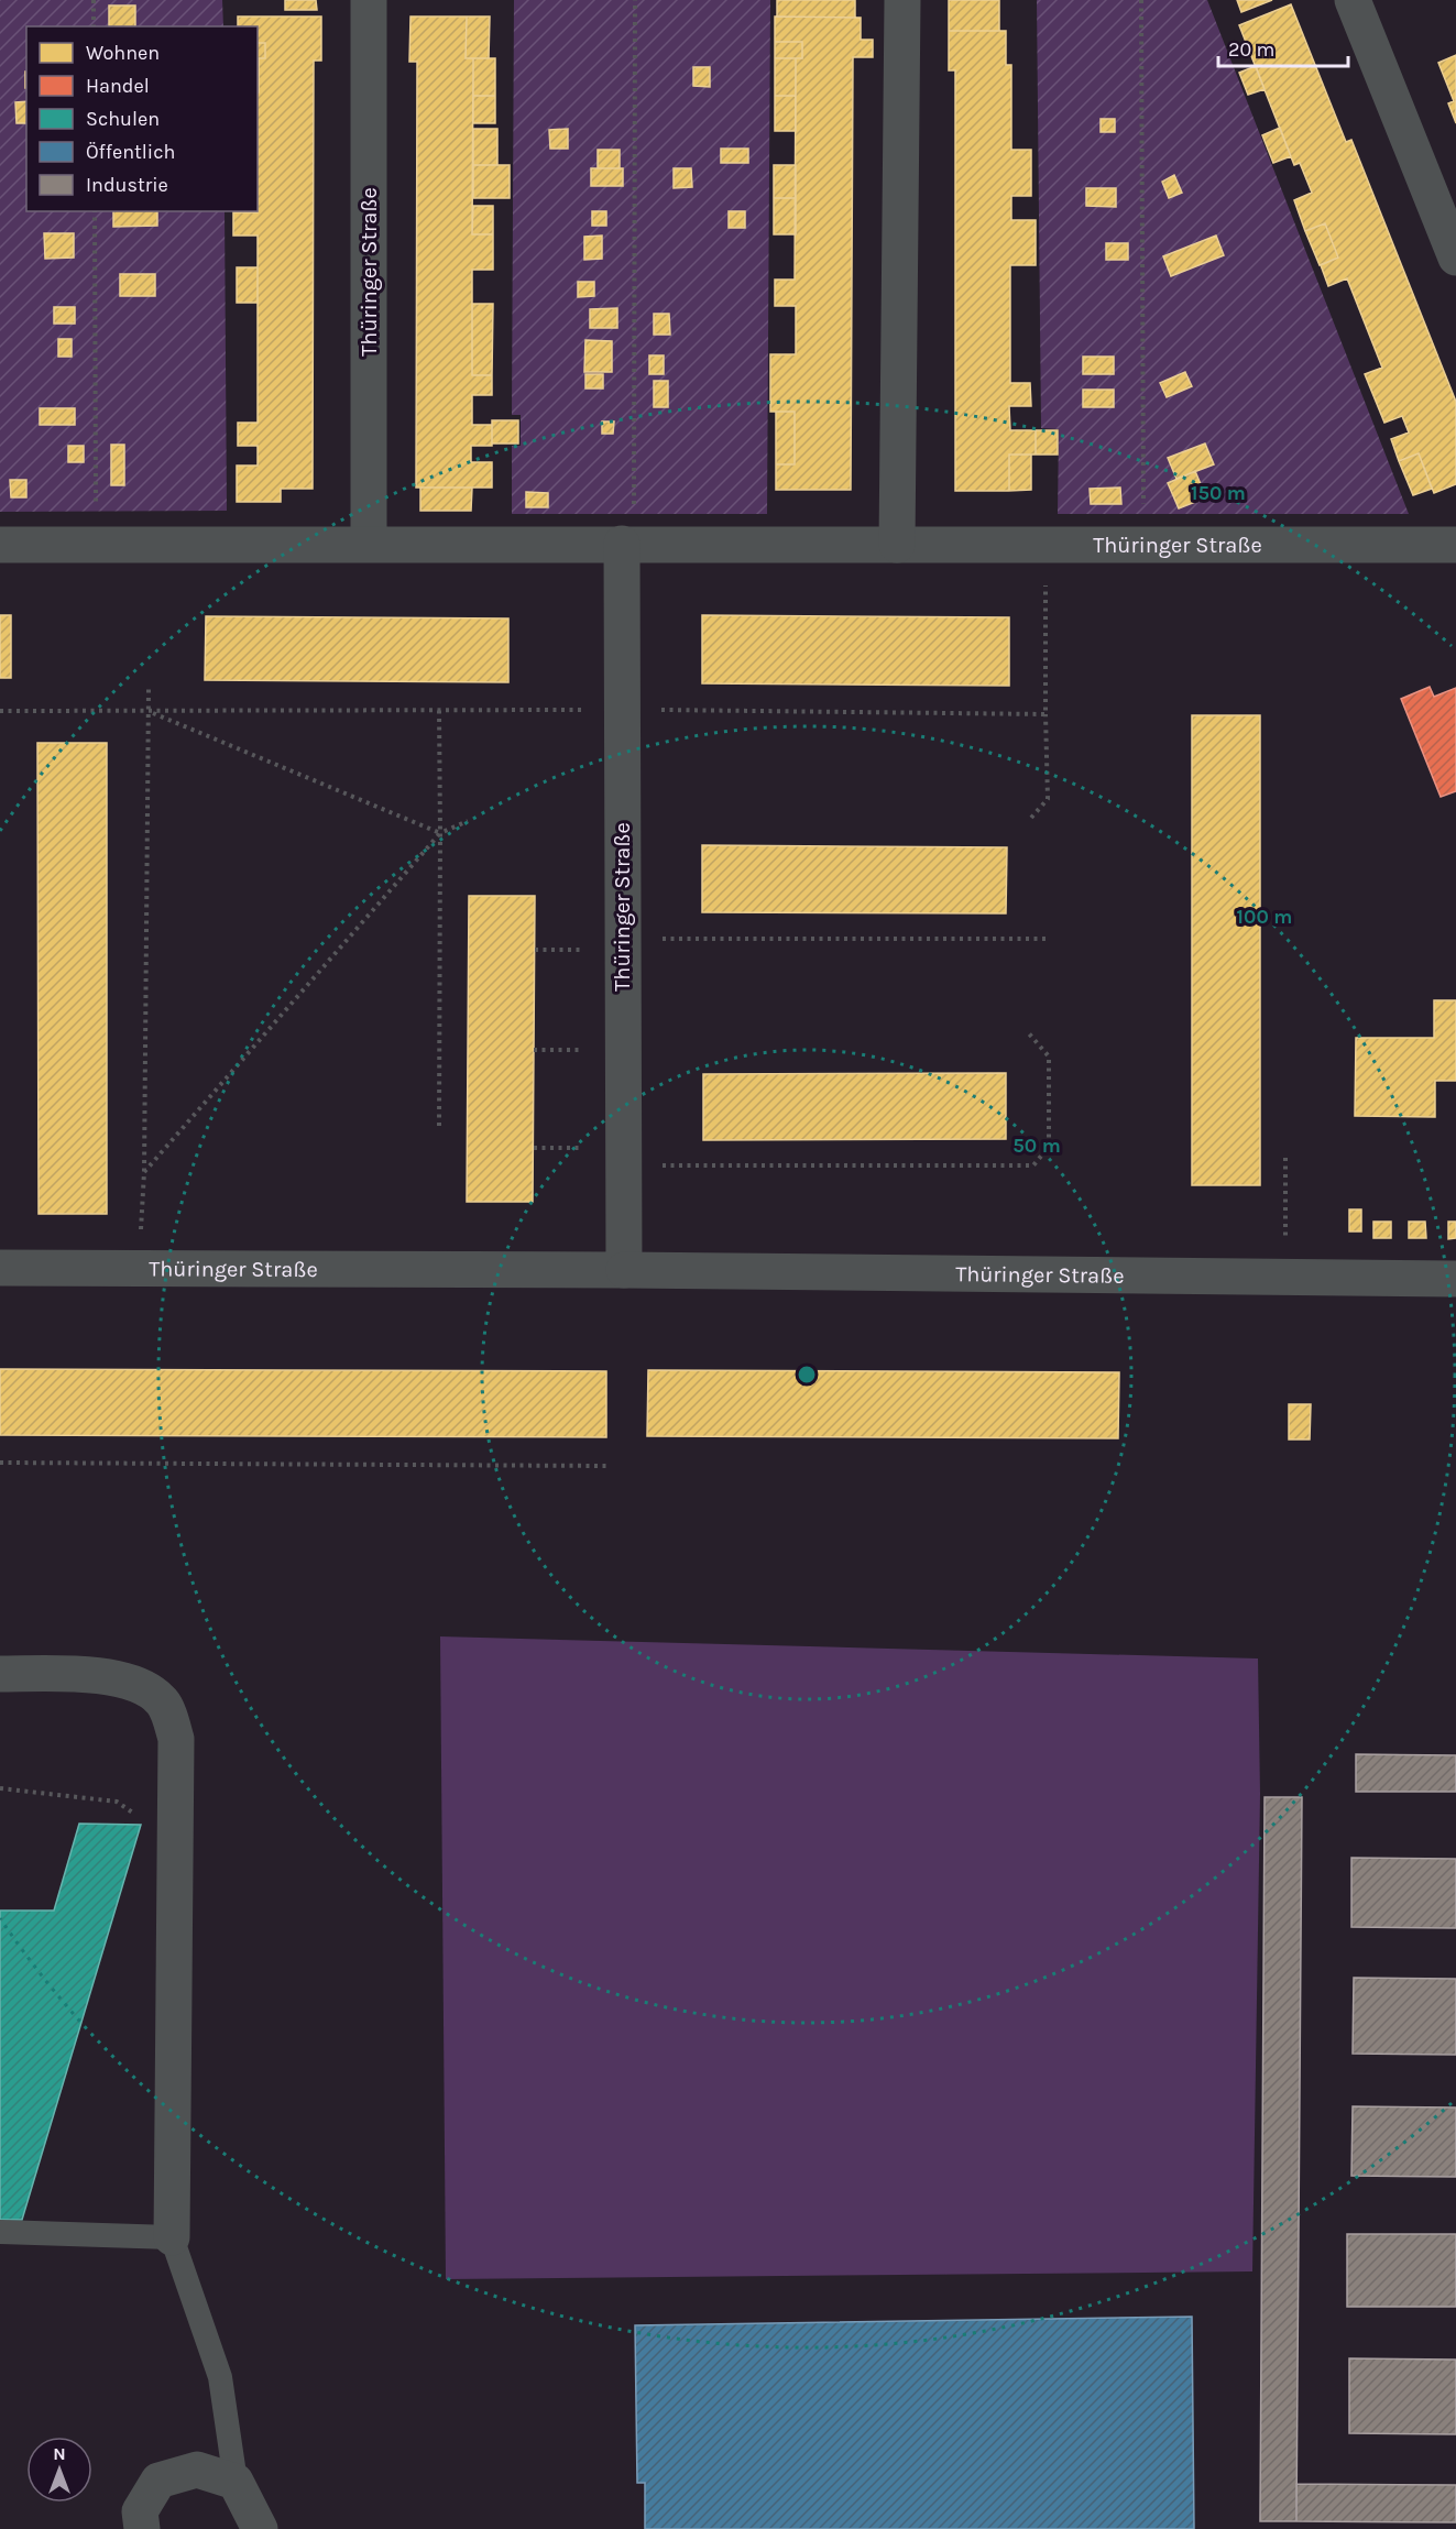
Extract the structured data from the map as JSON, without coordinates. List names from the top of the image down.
{
  "streets": {
    "street": ["Thüringer Straße"]
  },
  "legend": [
    "Wohnen",
    "Handel",
    "Schulen",
    "Öffentlich",
    "Industrie"
  ],
  "scale_bar": "20 m",
  "north": "top",
  "rings": ["150 m", "100 m", "50 m"]
}
